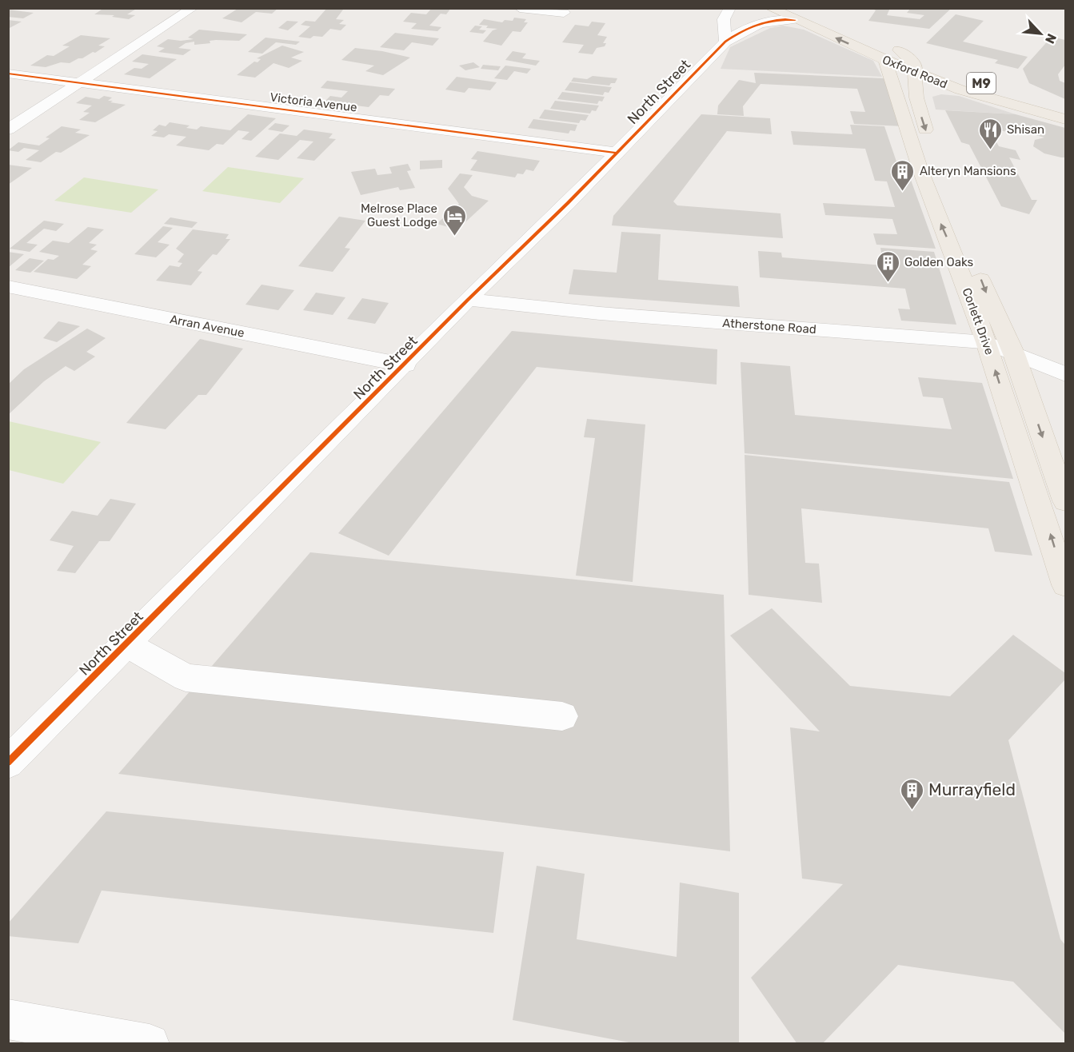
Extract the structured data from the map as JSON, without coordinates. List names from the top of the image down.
{
  "streets": {
    "main road": ["Oxford Road", "M9", "Corlett Drive"],
    "street": [
      "North Street",
      "Victoria Avenue",
      "Arran Avenue",
      "Atherstone Road"
    ]
  },
  "crossings": [
    ["Oxford Road", "North Street"],
    ["Oxford Road", "Corlett Drive"],
    ["North Street", "Victoria Avenue"],
    ["North Street", "Arran Avenue"],
    ["North Street", "Atherstone Road"],
    ["Corlett Drive", "Atherstone Road"]
  ],
  "places": {
    "restaurant": ["Shisan"],
    "building": ["Alteryn Mansions", "Golden Oaks", "Murrayfield"],
    "hotel": ["Melrose Place Guest Lodge"]
  },
  "north": "bottom right"
}
